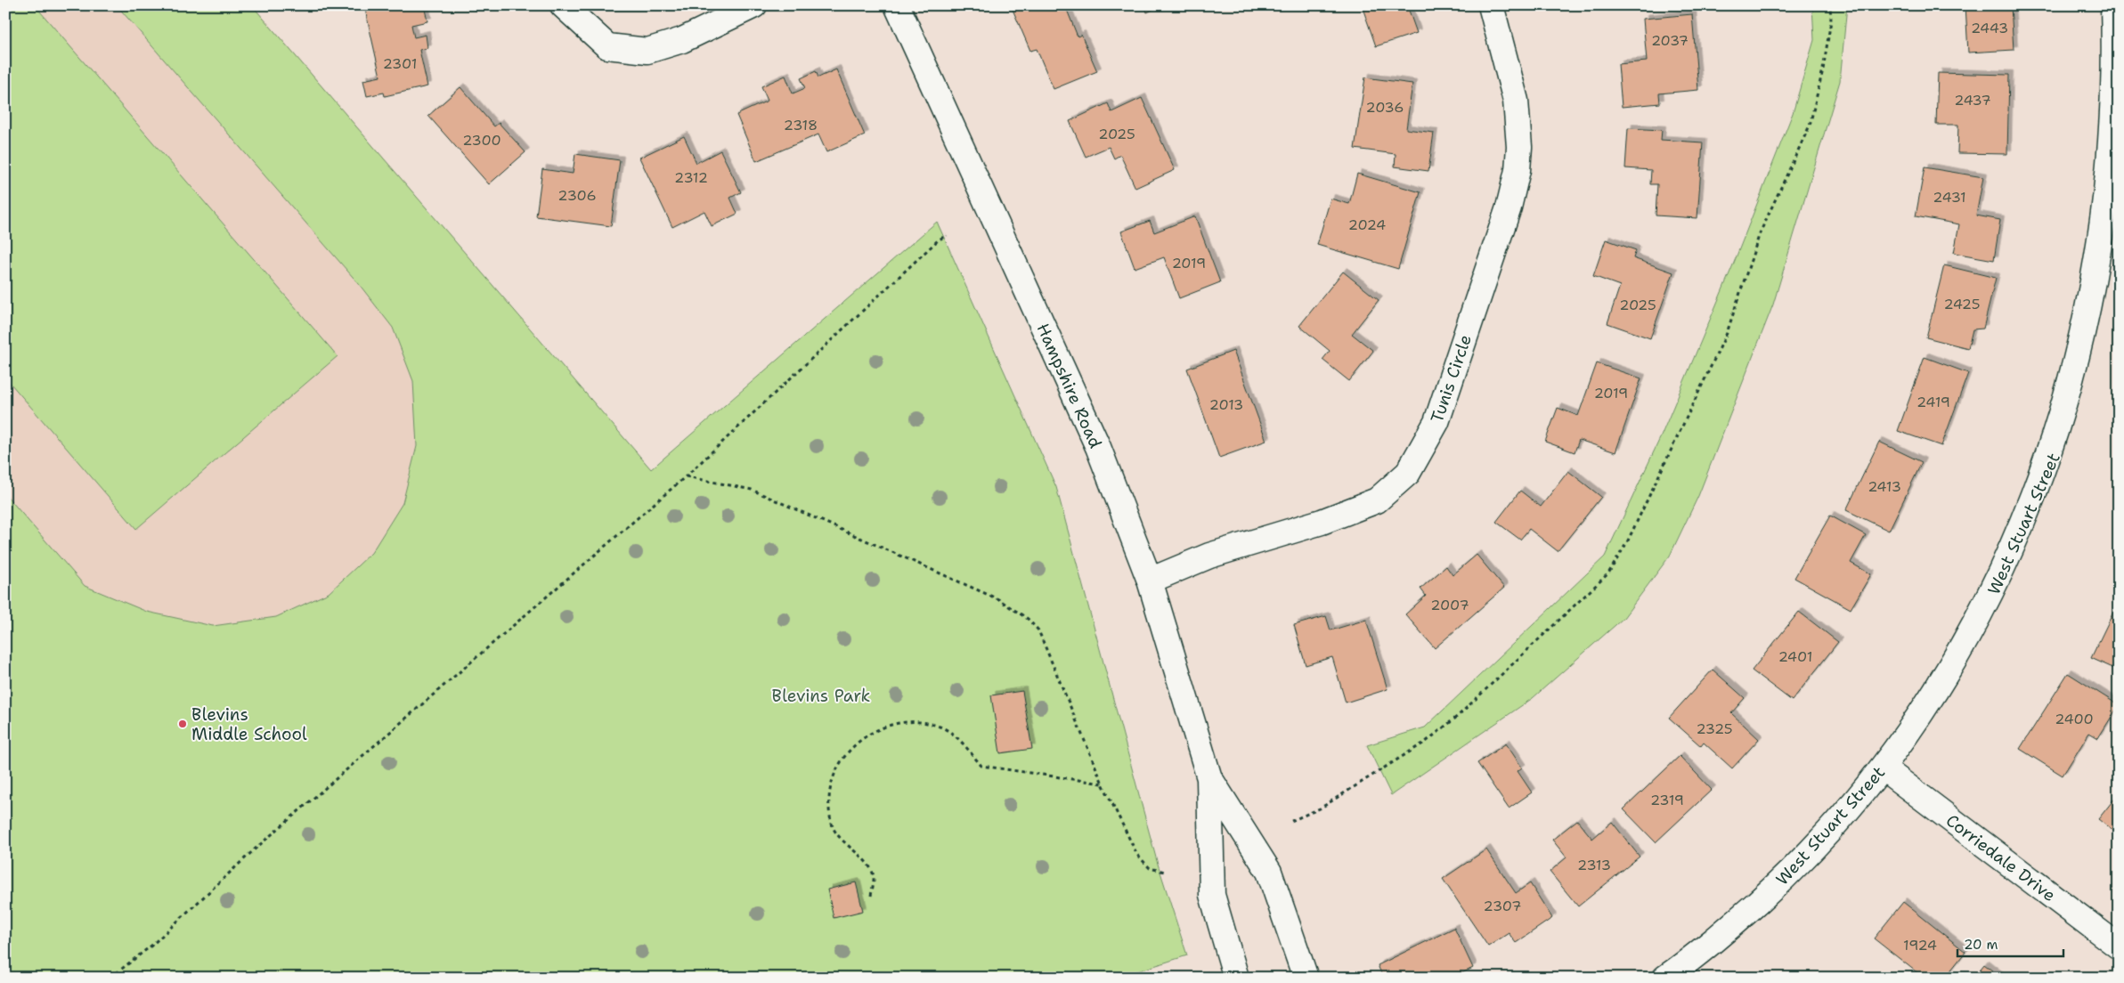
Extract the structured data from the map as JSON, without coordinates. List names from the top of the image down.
{
  "streets": {
    "street": [
      "Tunis Circle",
      "Hampshire Road",
      "West Stuart Street",
      "Corriedale Drive"
    ]
  },
  "crossings": [
    ["Tunis Circle", "Hampshire Road"],
    ["West Stuart Street", "Corriedale Drive"]
  ],
  "parks": ["Blevins Park"],
  "places": ["Blevins Middle School"],
  "house_numbers": [
    "2443",
    "2037",
    "2301",
    "2437",
    "2036",
    "2318",
    "2025",
    "2300",
    "2312",
    "2306",
    "2431",
    "2024",
    "2019",
    "2425",
    "2025",
    "2019",
    "2419",
    "2013",
    "2413",
    "2007",
    "2401",
    "2400",
    "2325",
    "2319",
    "2313",
    "2307",
    "1924"
  ],
  "scale_bar": "20 m"
}
